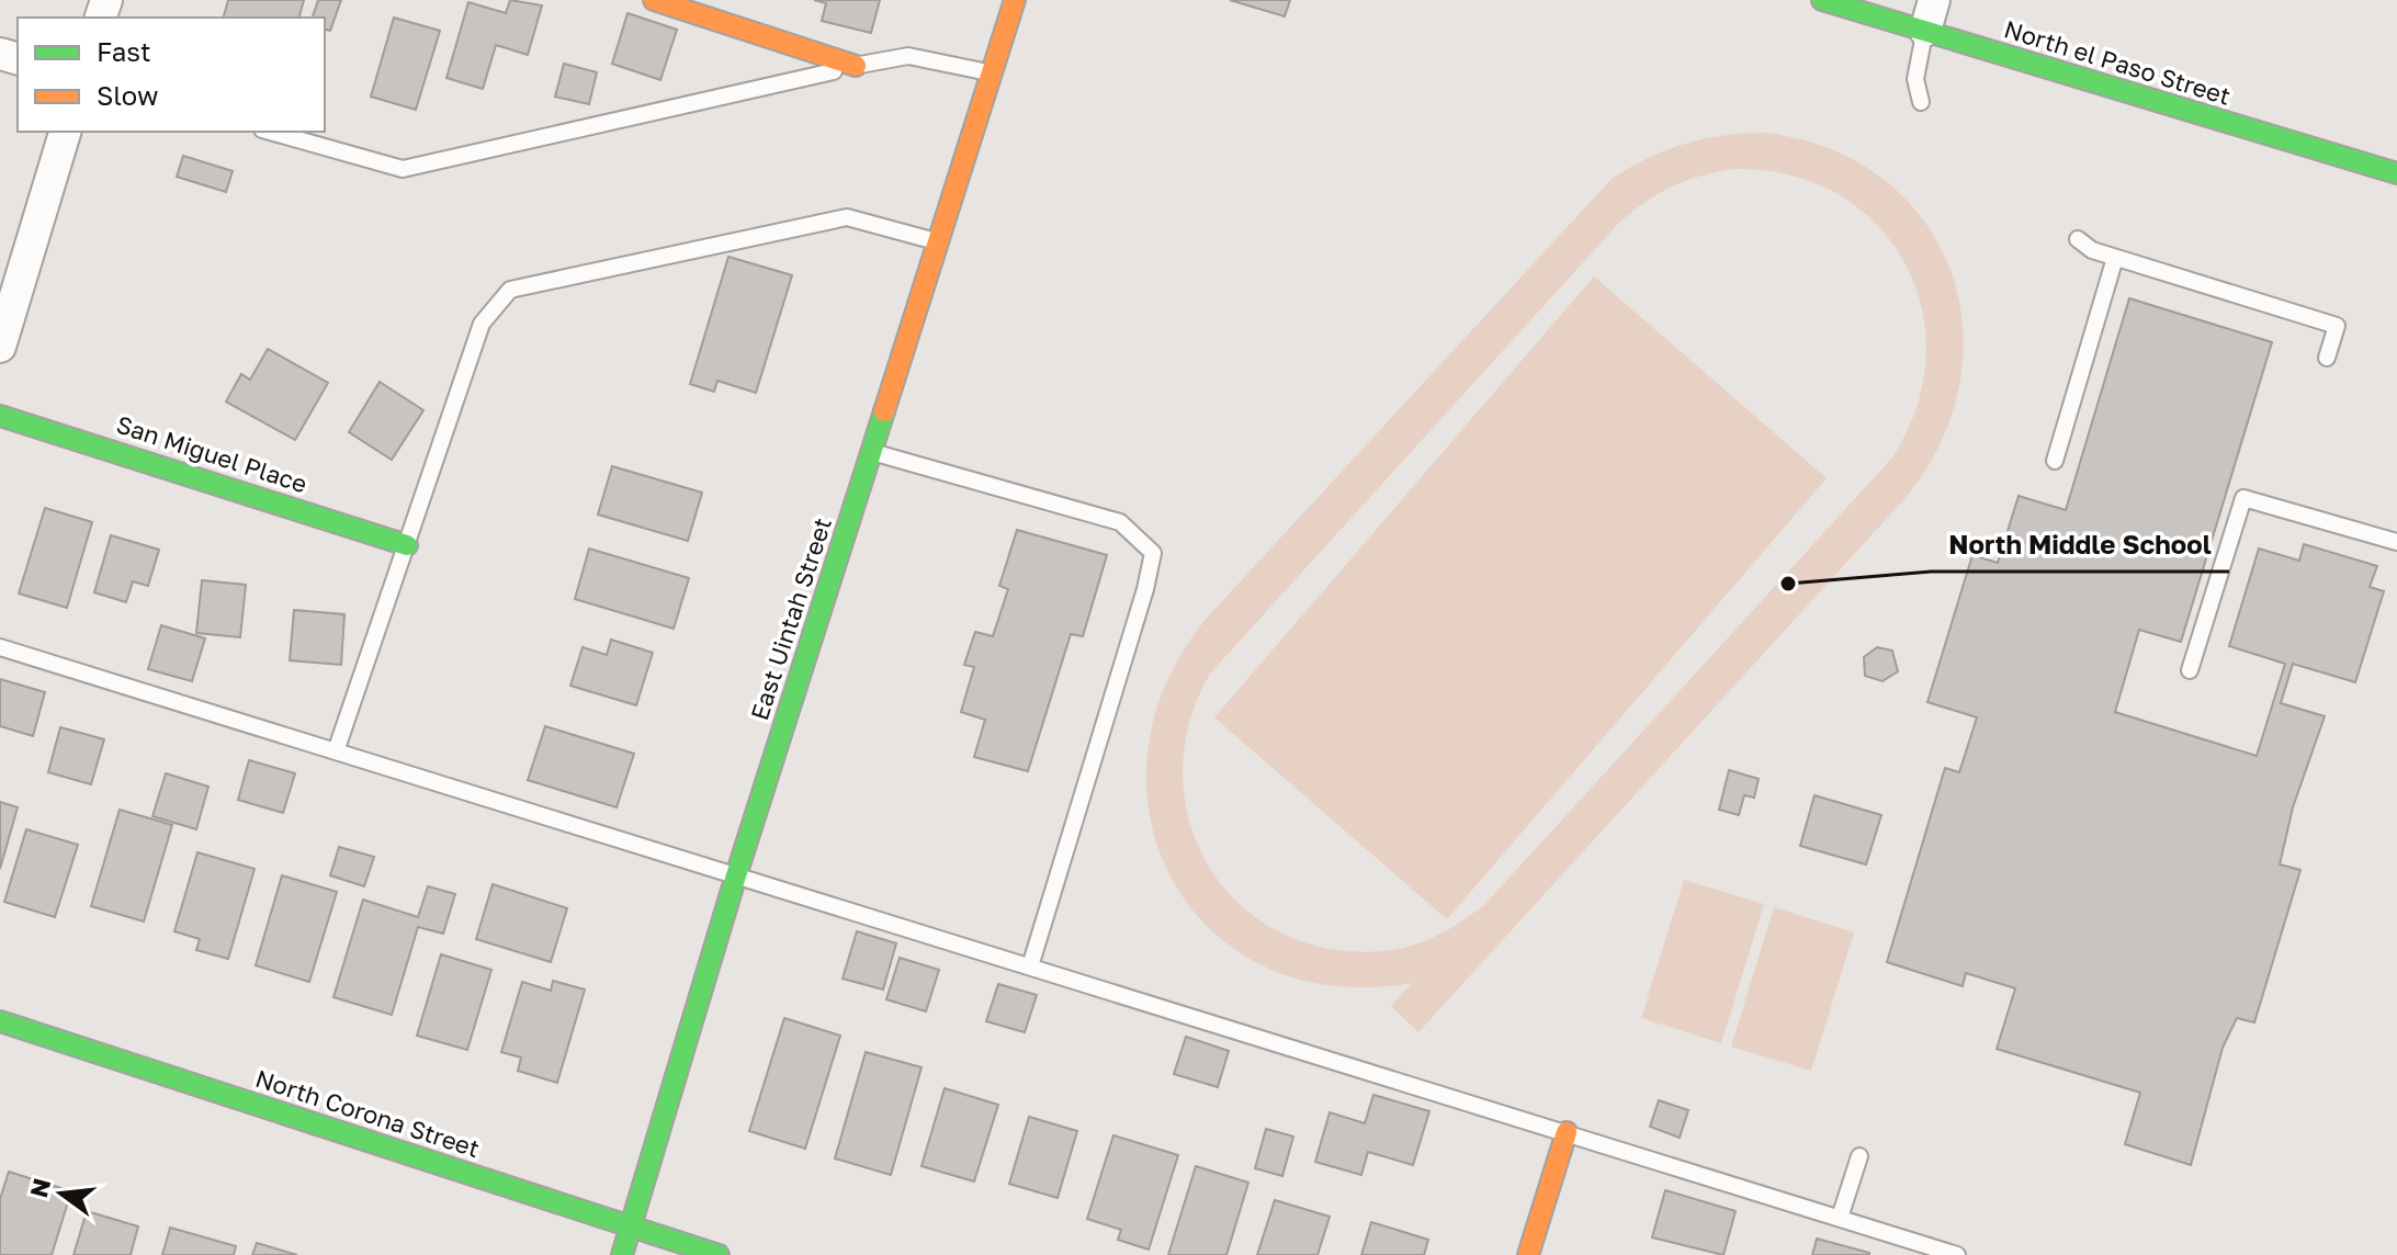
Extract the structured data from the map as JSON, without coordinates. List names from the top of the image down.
{
  "streets": {
    "street": [
      "North el Paso Street",
      "San Miguel Place",
      "East Uintah Street",
      "North Corona Street"
    ]
  },
  "crossings": [
    ["East Uintah Street", "North Corona Street"]
  ],
  "places": ["North Middle School"],
  "legend": ["Fast", "Slow"],
  "north": "left"
}
